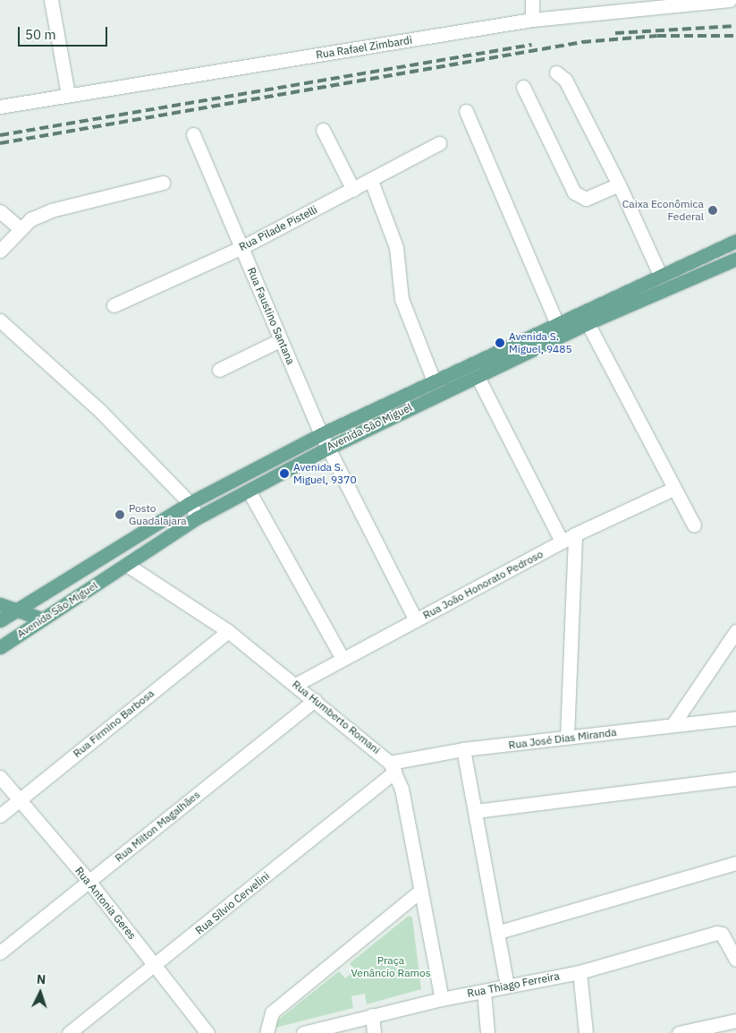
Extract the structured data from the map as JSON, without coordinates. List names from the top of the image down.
{
  "streets": {
    "main road": ["Avenida São Miguel"],
    "street": [
      "Rua Rafael Zimbardi",
      "Rua Pilade Pistelli",
      "Rua Faustino Santana",
      "Rua João Honorato Pedroso",
      "Rua Humberto Romani",
      "Rua Firmino Barbosa",
      "Rua José Dias Miranda",
      "Rua Milton Magalhães",
      "Rua Antonia Geres",
      "Rua Sílvio Cervelini",
      "Rua Thiago Ferreira"
    ]
  },
  "crossings": [
    ["Rua Pilade Pistelli", "Rua Faustino Santana"],
    ["Rua Faustino Santana", "Avenida São Miguel"],
    ["Rua Faustino Santana", "Rua João Honorato Pedroso"],
    ["Avenida São Miguel", "Rua Humberto Romani"],
    ["Rua João Honorato Pedroso", "Rua Humberto Romani"],
    ["Rua Humberto Romani", "Rua Firmino Barbosa"],
    ["Rua Humberto Romani", "Rua José Dias Miranda"],
    ["Rua Humberto Romani", "Rua Milton Magalhães"],
    ["Rua Humberto Romani", "Rua Sílvio Cervelini"],
    ["Rua Firmino Barbosa", "Rua Antonia Geres"],
    ["Rua José Dias Miranda", "Rua Sílvio Cervelini"],
    ["Rua Milton Magalhães", "Rua Antonia Geres"],
    ["Rua Antonia Geres", "Rua Sílvio Cervelini"]
  ],
  "parks": ["Praça Venâncio Ramos"],
  "places": [
    "Caixa Econômica Federal",
    "Avenida S. Miguel, 9485",
    "Avenida S. Miguel, 9370",
    "Posto Guadalajara"
  ],
  "scale_bar": "50 m",
  "north": "top"
}
